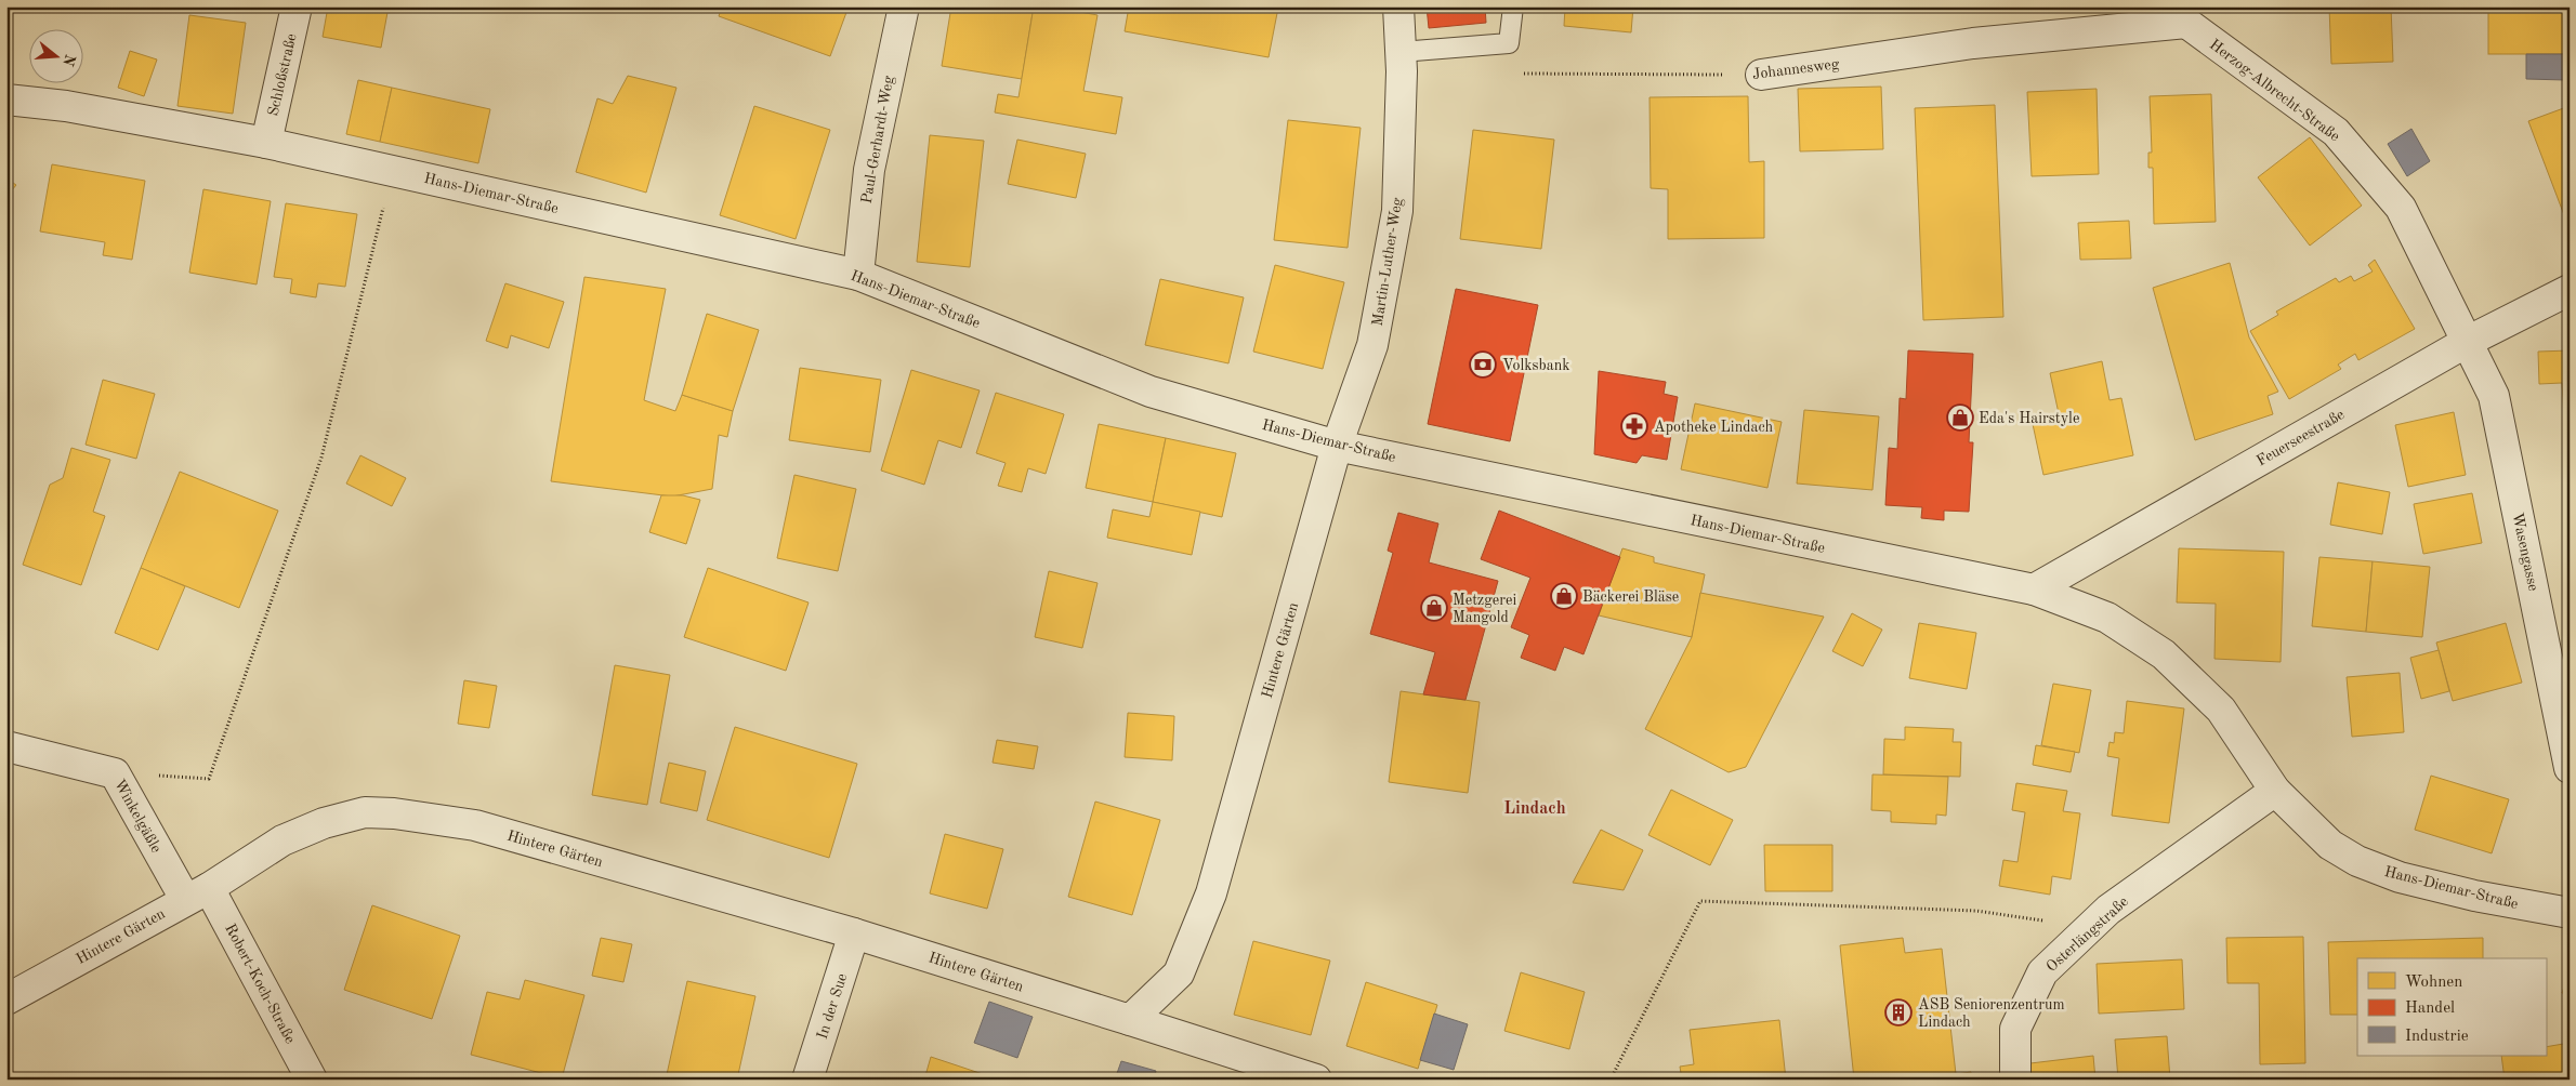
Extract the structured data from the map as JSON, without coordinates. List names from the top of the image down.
{
  "streets": {
    "street": [
      "Johannesweg",
      "Schloßstraße",
      "Herzog-Albrecht-Straße",
      "Paul-Gerhardt-Weg",
      "Hans-Diemar-Straße",
      "Martin-Luther-Weg",
      "Feuerseestraße",
      "Wasengasse",
      "Hintere Gärten",
      "Winkelgäßle",
      "Osterlängstraße",
      "Robert-Koch-Straße",
      "In der Sue"
    ]
  },
  "crossings": [
    ["Johannesweg", "Herzog-Albrecht-Straße"],
    ["Schloßstraße", "Hans-Diemar-Straße"],
    ["Herzog-Albrecht-Straße", "Feuerseestraße"],
    ["Herzog-Albrecht-Straße", "Wasengasse"],
    ["Paul-Gerhardt-Weg", "Hans-Diemar-Straße"],
    ["Hans-Diemar-Straße", "Martin-Luther-Weg"],
    ["Hans-Diemar-Straße", "Feuerseestraße"],
    ["Hans-Diemar-Straße", "Hintere Gärten"],
    ["Hans-Diemar-Straße", "Osterlängstraße"],
    ["Martin-Luther-Weg", "Hintere Gärten"],
    ["Feuerseestraße", "Wasengasse"],
    ["Hintere Gärten", "Winkelgäßle"],
    ["Hintere Gärten", "Robert-Koch-Straße"],
    ["Hintere Gärten", "In der Sue"],
    ["Winkelgäßle", "Robert-Koch-Straße"]
  ],
  "districts": ["Lindach"],
  "places": {
    "bank": ["Volksbank"],
    "shop": ["Eda's Hairstyle", "Bäckerei Bläse", "Metzgerei Mangold"],
    "pharmacy": ["Apotheke Lindach"],
    "building": ["ASB Seniorenzentrum Lindach"]
  },
  "legend": ["Wohnen", "Handel", "Industrie"],
  "north": "right"
}
